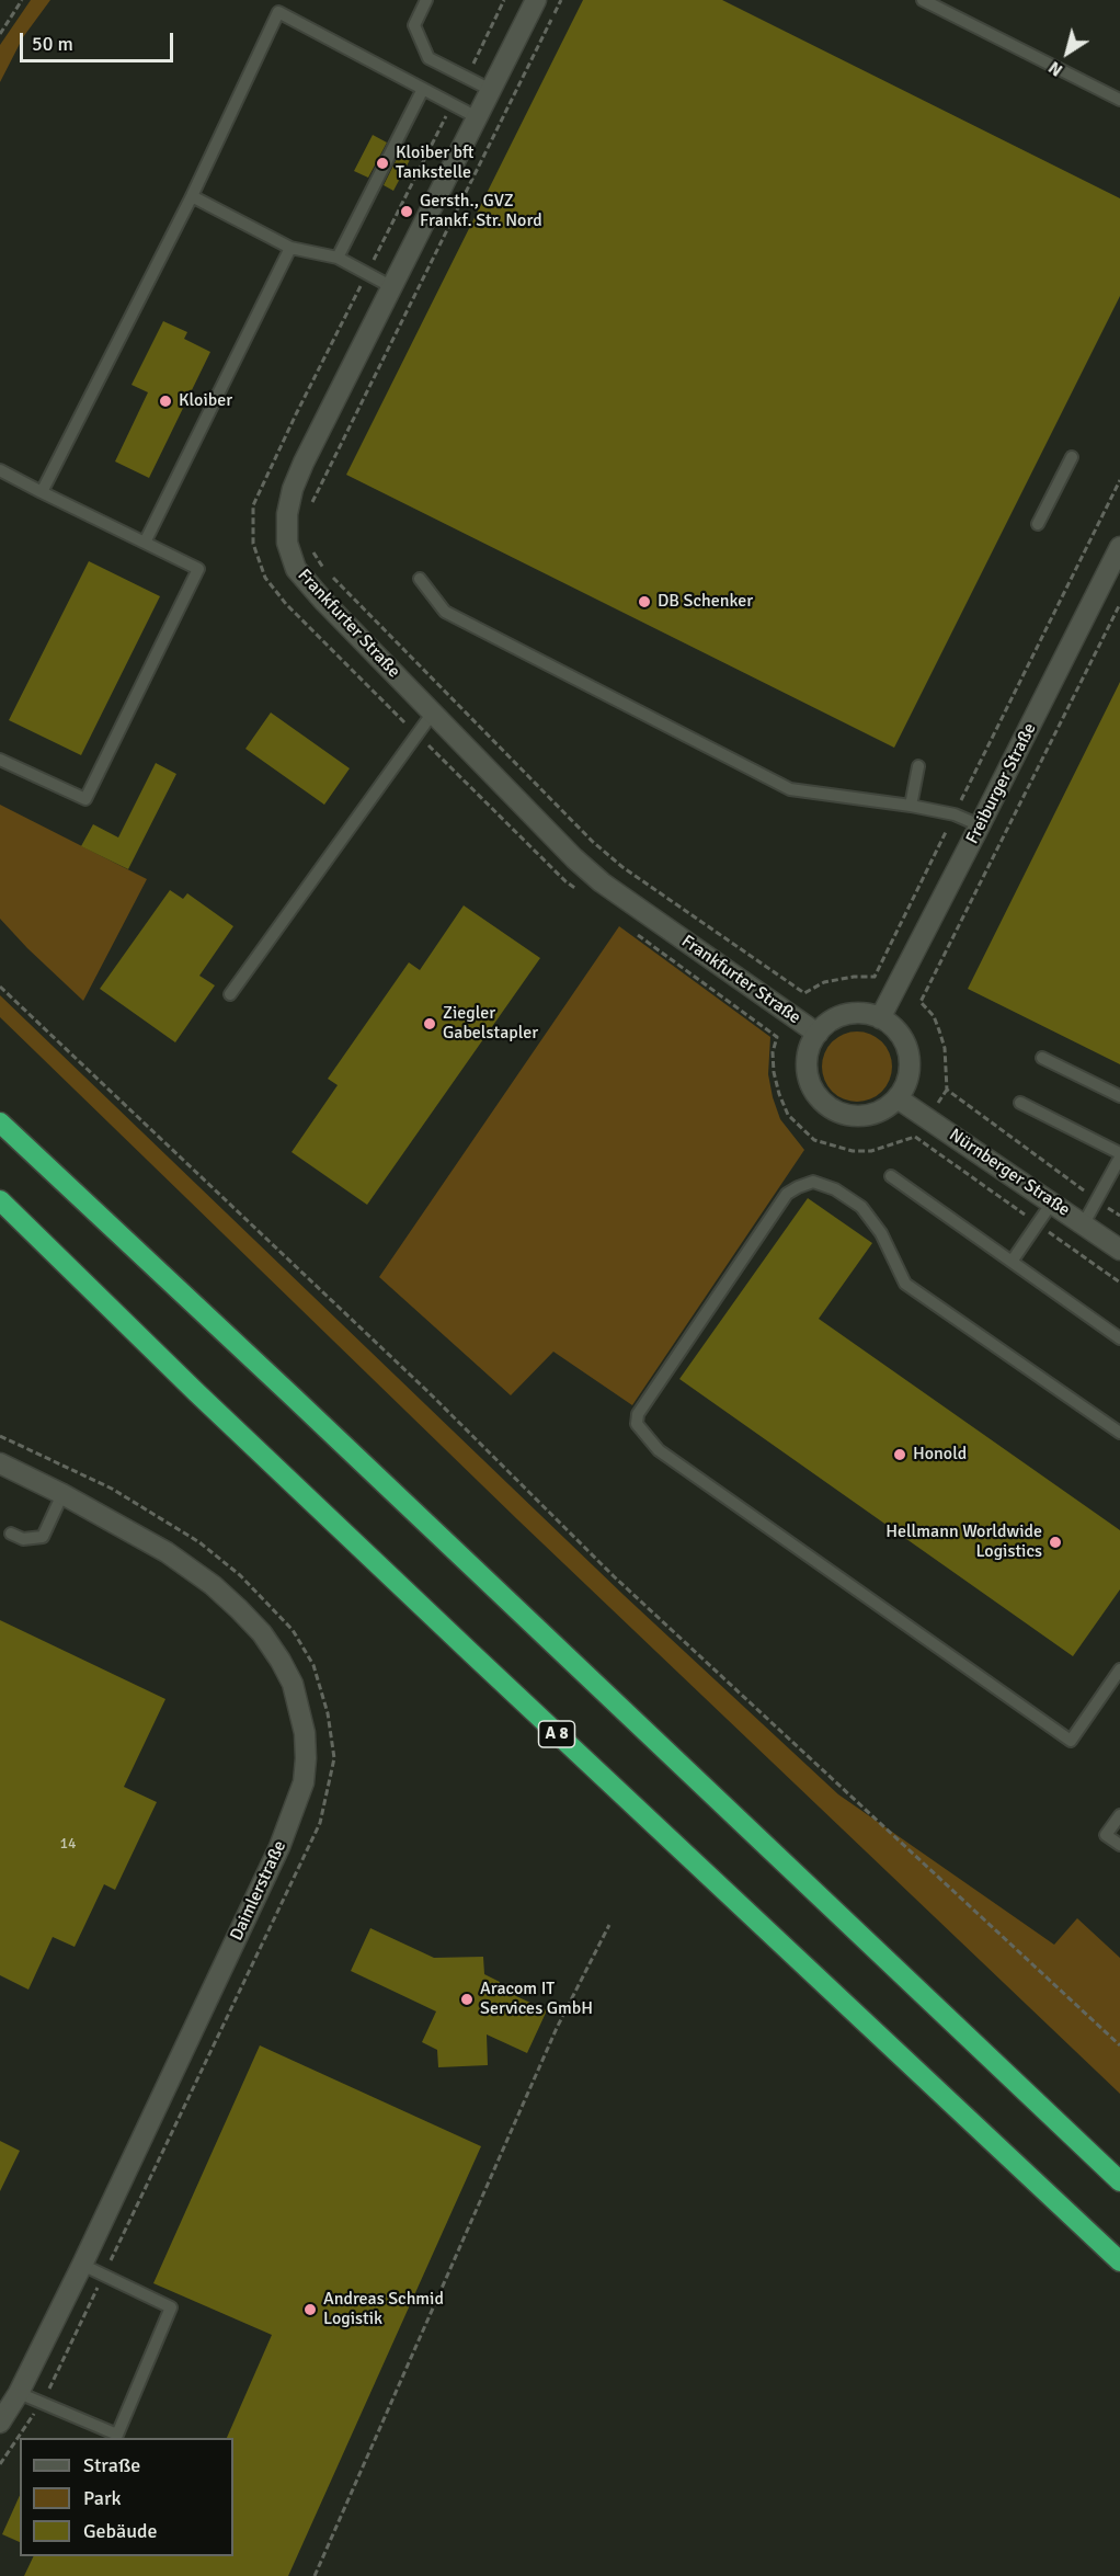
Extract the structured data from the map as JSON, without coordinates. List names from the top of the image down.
{
  "streets": {
    "highway": ["A 8"],
    "street": [
      "Frankfurter Straße",
      "Freiburger Straße",
      "Nürnberger Straße",
      "Daimlerstraße"
    ]
  },
  "crossings": [
    ["Frankfurter Straße", "Freiburger Straße"],
    ["Frankfurter Straße", "Nürnberger Straße"],
    ["Freiburger Straße", "Nürnberger Straße"]
  ],
  "places": [
    "Kloiber bft Tankstelle",
    "Gersth., GVZ Frankf. Str. Nord",
    "Kloiber",
    "DB Schenker",
    "Ziegler Gabelstapler",
    "Honold",
    "Hellmann Worldwide Logistics",
    "Aracom IT Services GmbH",
    "Andreas Schmid Logistik"
  ],
  "house_numbers": ["14"],
  "legend": ["Straße", "Park", "Gebäude"],
  "scale_bar": "50 m",
  "north": "bottom left"
}
